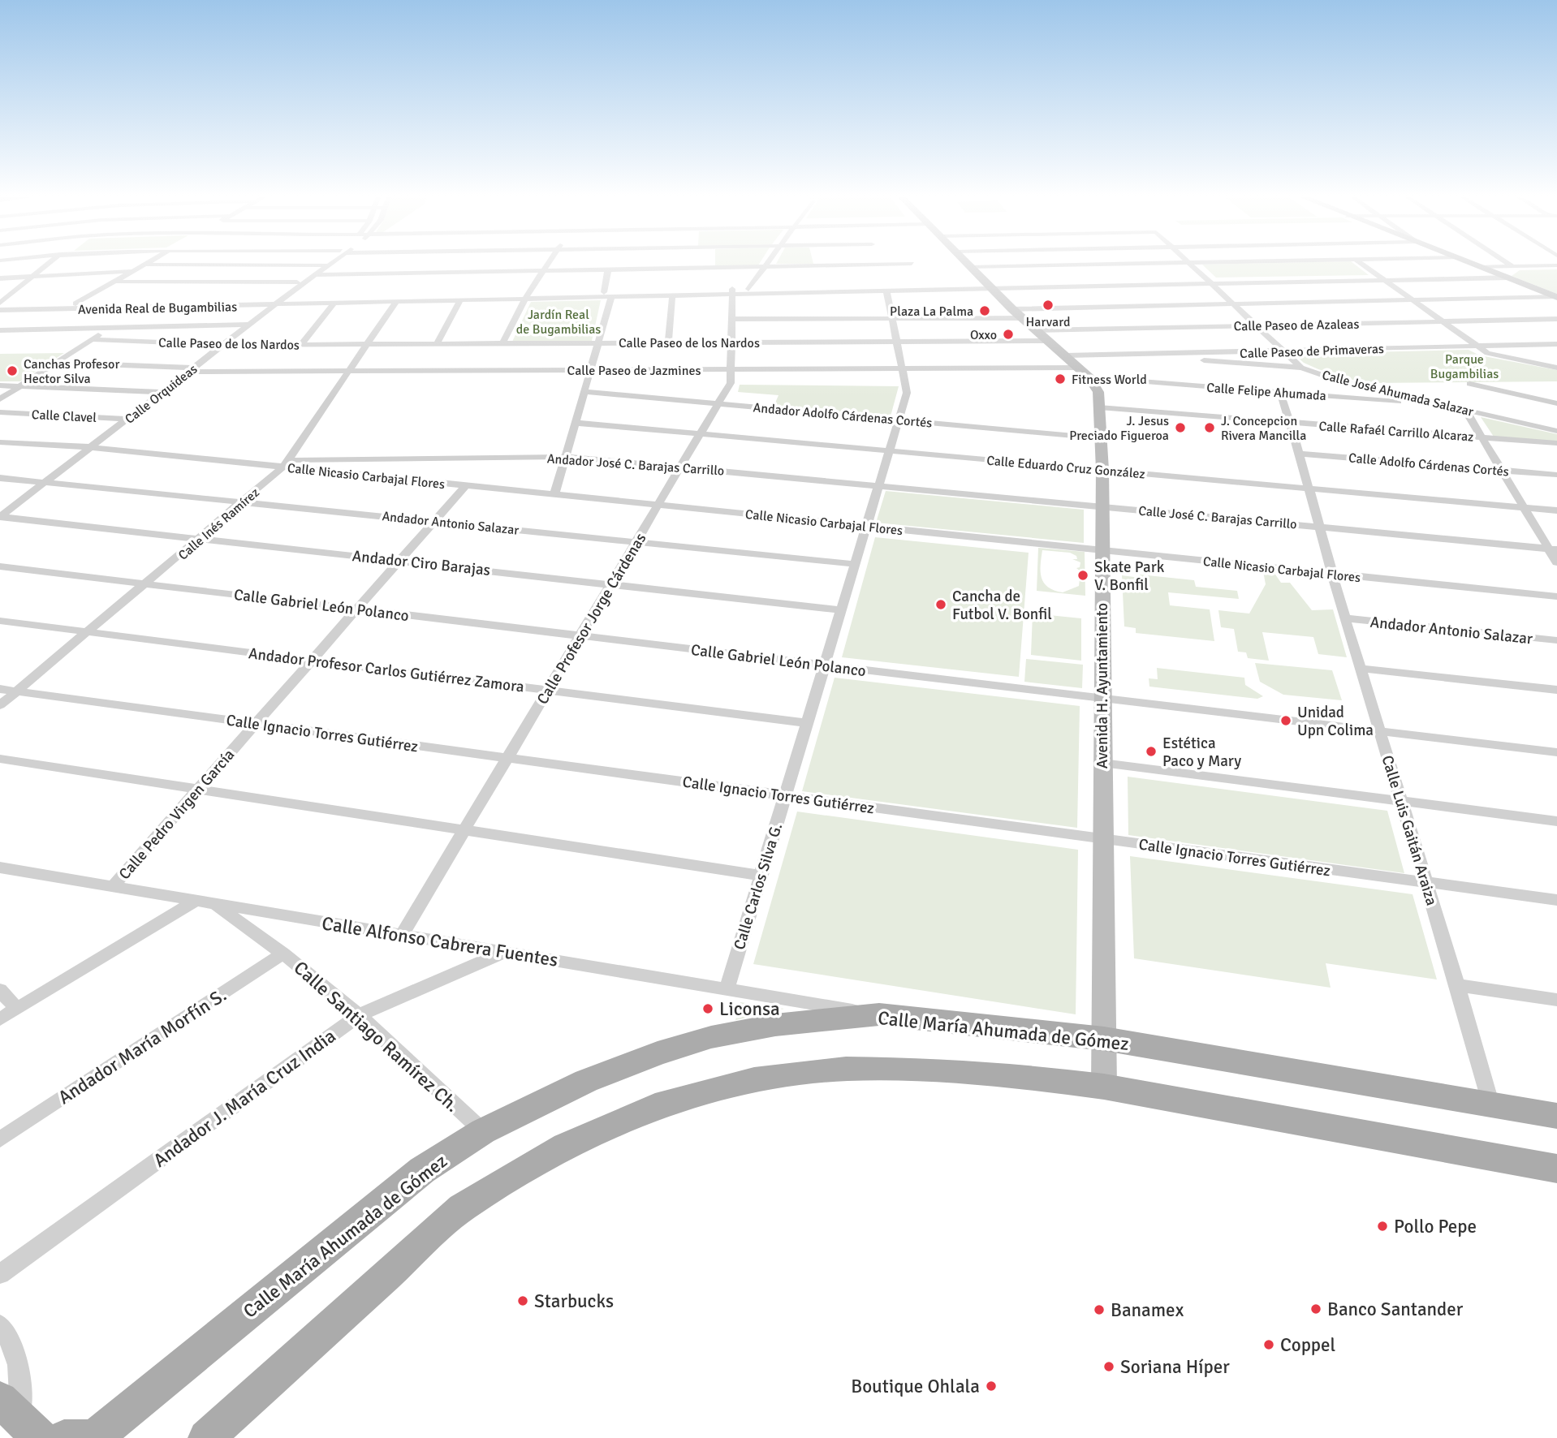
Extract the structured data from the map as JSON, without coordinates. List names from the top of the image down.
{
  "streets": {
    "main road": ["Calle María Ahumada de Gómez"],
    "street": [
      "Avenida Real de Bugambilias",
      "Calle Paseo de Azaleas",
      "Calle Paseo de los Nardos",
      "Calle Paseo de Primaveras",
      "Calle Paseo de Jazmines",
      "Calle Felipe Ahumada",
      "Calle José Ahumada Salazar",
      "Calle Orquideas",
      "Andador Adolfo Cárdenas Cortés",
      "Calle Clavel",
      "Calle Rafaél Carrillo Alcaraz",
      "Andador José C. Barajas Carrillo",
      "Calle Adolfo Cárdenas Cortés",
      "Calle Eduardo Cruz González",
      "Calle Nicasio Carbajal Flores",
      "Calle José C. Barajas Carrillo",
      "Andador Antonio Salazar",
      "Calle Inés Ramírez",
      "Andador Ciro Barajas",
      "Calle Gabriel León Polanco",
      "Calle Profesor Jorge Cárdenas",
      "Andador Profesor Carlos Gutiérrez Zamora",
      "Avenida H. Ayuntamiento",
      "Calle Ignacio Torres Gutiérrez",
      "Calle Pedro Virgen García",
      "Calle Luis Gaitán Araiza",
      "Calle Carlos Silva G.",
      "Calle Alfonso Cabrera Fuentes",
      "Calle Santiago Ramírez Ch.",
      "Andador María Morfín S.",
      "Andador J. María Cruz India"
    ]
  },
  "crossings": [
    ["Avenida Real de Bugambilias", "Calle José Ahumada Salazar"],
    ["Avenida Real de Bugambilias", "Calle Orquideas"],
    ["Avenida Real de Bugambilias", "Calle Inés Ramírez"],
    ["Avenida Real de Bugambilias", "Calle Profesor Jorge Cárdenas"],
    ["Avenida Real de Bugambilias", "Avenida H. Ayuntamiento"],
    ["Avenida Real de Bugambilias", "Calle Carlos Silva G."],
    ["Calle Paseo de Azaleas", "Calle Paseo de los Nardos"],
    ["Calle Paseo de Azaleas", "Calle José Ahumada Salazar"],
    ["Calle Paseo de Azaleas", "Avenida H. Ayuntamiento"],
    ["Calle Paseo de los Nardos", "Calle Orquideas"],
    ["Calle Paseo de los Nardos", "Calle Inés Ramírez"],
    ["Calle Paseo de los Nardos", "Calle Profesor Jorge Cárdenas"],
    ["Calle Paseo de los Nardos", "Avenida H. Ayuntamiento"],
    ["Calle Paseo de los Nardos", "Calle Carlos Silva G."],
    ["Calle Paseo de Primaveras", "Calle José Ahumada Salazar"],
    ["Calle Paseo de Primaveras", "Avenida H. Ayuntamiento"],
    ["Calle Paseo de Jazmines", "Calle Felipe Ahumada"],
    ["Calle Paseo de Jazmines", "Calle Orquideas"],
    ["Calle Paseo de Jazmines", "Calle Inés Ramírez"],
    ["Calle Paseo de Jazmines", "Calle Profesor Jorge Cárdenas"],
    ["Calle Paseo de Jazmines", "Avenida H. Ayuntamiento"],
    ["Calle Paseo de Jazmines", "Calle Carlos Silva G."],
    ["Calle Felipe Ahumada", "Calle José Ahumada Salazar"],
    ["Calle Felipe Ahumada", "Avenida H. Ayuntamiento"],
    ["Calle Felipe Ahumada", "Calle Luis Gaitán Araiza"],
    ["Calle Orquideas", "Calle Clavel"],
    ["Calle Orquideas", "Calle Nicasio Carbajal Flores"],
    ["Calle Orquideas", "Andador Antonio Salazar"],
    ["Calle Orquideas", "Andador Ciro Barajas"],
    ["Andador Adolfo Cárdenas Cortés", "Calle Profesor Jorge Cárdenas"],
    ["Andador Adolfo Cárdenas Cortés", "Avenida H. Ayuntamiento"],
    ["Andador Adolfo Cárdenas Cortés", "Calle Carlos Silva G."],
    ["Calle Rafaél Carrillo Alcaraz", "Avenida H. Ayuntamiento"],
    ["Calle Rafaél Carrillo Alcaraz", "Calle Luis Gaitán Araiza"],
    ["Andador José C. Barajas Carrillo", "Calle Nicasio Carbajal Flores"],
    ["Andador José C. Barajas Carrillo", "Calle José C. Barajas Carrillo"],
    ["Andador José C. Barajas Carrillo", "Calle Inés Ramírez"],
    ["Andador José C. Barajas Carrillo", "Calle Profesor Jorge Cárdenas"],
    ["Andador José C. Barajas Carrillo", "Calle Carlos Silva G."],
    ["Calle Adolfo Cárdenas Cortés", "Calle Luis Gaitán Araiza"],
    ["Calle Eduardo Cruz González", "Calle Profesor Jorge Cárdenas"],
    ["Calle Eduardo Cruz González", "Avenida H. Ayuntamiento"],
    ["Calle Eduardo Cruz González", "Calle Luis Gaitán Araiza"],
    ["Calle Eduardo Cruz González", "Calle Carlos Silva G."],
    ["Calle Nicasio Carbajal Flores", "Calle Inés Ramírez"],
    ["Calle Nicasio Carbajal Flores", "Calle Profesor Jorge Cárdenas"],
    ["Calle Nicasio Carbajal Flores", "Avenida H. Ayuntamiento"],
    ["Calle Nicasio Carbajal Flores", "Calle Pedro Virgen García"],
    ["Calle Nicasio Carbajal Flores", "Calle Luis Gaitán Araiza"],
    ["Calle Nicasio Carbajal Flores", "Calle Carlos Silva G."],
    ["Calle José C. Barajas Carrillo", "Avenida H. Ayuntamiento"],
    ["Calle José C. Barajas Carrillo", "Calle Luis Gaitán Araiza"],
    ["Calle José C. Barajas Carrillo", "Calle Carlos Silva G."],
    ["Andador Antonio Salazar", "Calle Inés Ramírez"],
    ["Andador Antonio Salazar", "Calle Profesor Jorge Cárdenas"],
    ["Andador Antonio Salazar", "Calle Pedro Virgen García"],
    ["Andador Antonio Salazar", "Calle Luis Gaitán Araiza"],
    ["Andador Antonio Salazar", "Calle Carlos Silva G."],
    ["Calle Inés Ramírez", "Andador Ciro Barajas"],
    ["Calle Inés Ramírez", "Calle Gabriel León Polanco"],
    ["Calle Inés Ramírez", "Andador Profesor Carlos Gutiérrez Zamora"],
    ["Calle Inés Ramírez", "Calle Ignacio Torres Gutiérrez"],
    ["Andador Ciro Barajas", "Calle Profesor Jorge Cárdenas"],
    ["Andador Ciro Barajas", "Calle Pedro Virgen García"],
    ["Andador Ciro Barajas", "Calle Carlos Silva G."],
    ["Calle Gabriel León Polanco", "Calle Profesor Jorge Cárdenas"],
    ["Calle Gabriel León Polanco", "Avenida H. Ayuntamiento"],
    ["Calle Gabriel León Polanco", "Calle Pedro Virgen García"],
    ["Calle Gabriel León Polanco", "Calle Luis Gaitán Araiza"],
    ["Calle Gabriel León Polanco", "Calle Carlos Silva G."],
    ["Calle Profesor Jorge Cárdenas", "Andador Profesor Carlos Gutiérrez Zamora"],
    ["Calle Profesor Jorge Cárdenas", "Calle Ignacio Torres Gutiérrez"],
    ["Calle Profesor Jorge Cárdenas", "Calle Alfonso Cabrera Fuentes"],
    ["Andador Profesor Carlos Gutiérrez Zamora", "Calle Pedro Virgen García"],
    ["Andador Profesor Carlos Gutiérrez Zamora", "Calle Carlos Silva G."],
    ["Avenida H. Ayuntamiento", "Calle Ignacio Torres Gutiérrez"],
    ["Avenida H. Ayuntamiento", "Calle María Ahumada de Gómez"],
    ["Calle Ignacio Torres Gutiérrez", "Calle Pedro Virgen García"],
    ["Calle Ignacio Torres Gutiérrez", "Calle Luis Gaitán Araiza"],
    ["Calle Ignacio Torres Gutiérrez", "Calle Carlos Silva G."],
    ["Calle Pedro Virgen García", "Calle Alfonso Cabrera Fuentes"],
    ["Calle Luis Gaitán Araiza", "Calle María Ahumada de Gómez"],
    ["Calle Carlos Silva G.", "Calle Alfonso Cabrera Fuentes"],
    ["Calle Alfonso Cabrera Fuentes", "Calle María Ahumada de Gómez"],
    ["Calle Alfonso Cabrera Fuentes", "Calle Santiago Ramírez Ch."],
    ["Calle Alfonso Cabrera Fuentes", "Andador J. María Cruz India"],
    ["Calle María Ahumada de Gómez", "Calle Santiago Ramírez Ch."],
    ["Calle Santiago Ramírez Ch.", "Andador María Morfín S."],
    ["Calle Santiago Ramírez Ch.", "Andador J. María Cruz India"]
  ],
  "parks": ["Jardín Real de Bugambilias", "Parque Bugambilias"],
  "places": [
    "Harvard",
    "Plaza La Palma",
    "Oxxo",
    "Canchas Profesor Hector Silva",
    "Fitness World",
    "J. Jesus Preciado Figueroa",
    "J. Concepcion Rivera Mancilla",
    "Skate Park V. Bonfil",
    "Cancha de Futbol V. Bonfil",
    "Unidad Upn Colima",
    "Estética Paco y Mary",
    "Liconsa",
    "Pollo Pepe",
    "Starbucks",
    "Banco Santander",
    "Banamex",
    "Coppel",
    "Soriana Híper",
    "Boutique Ohlala"
  ]
}
